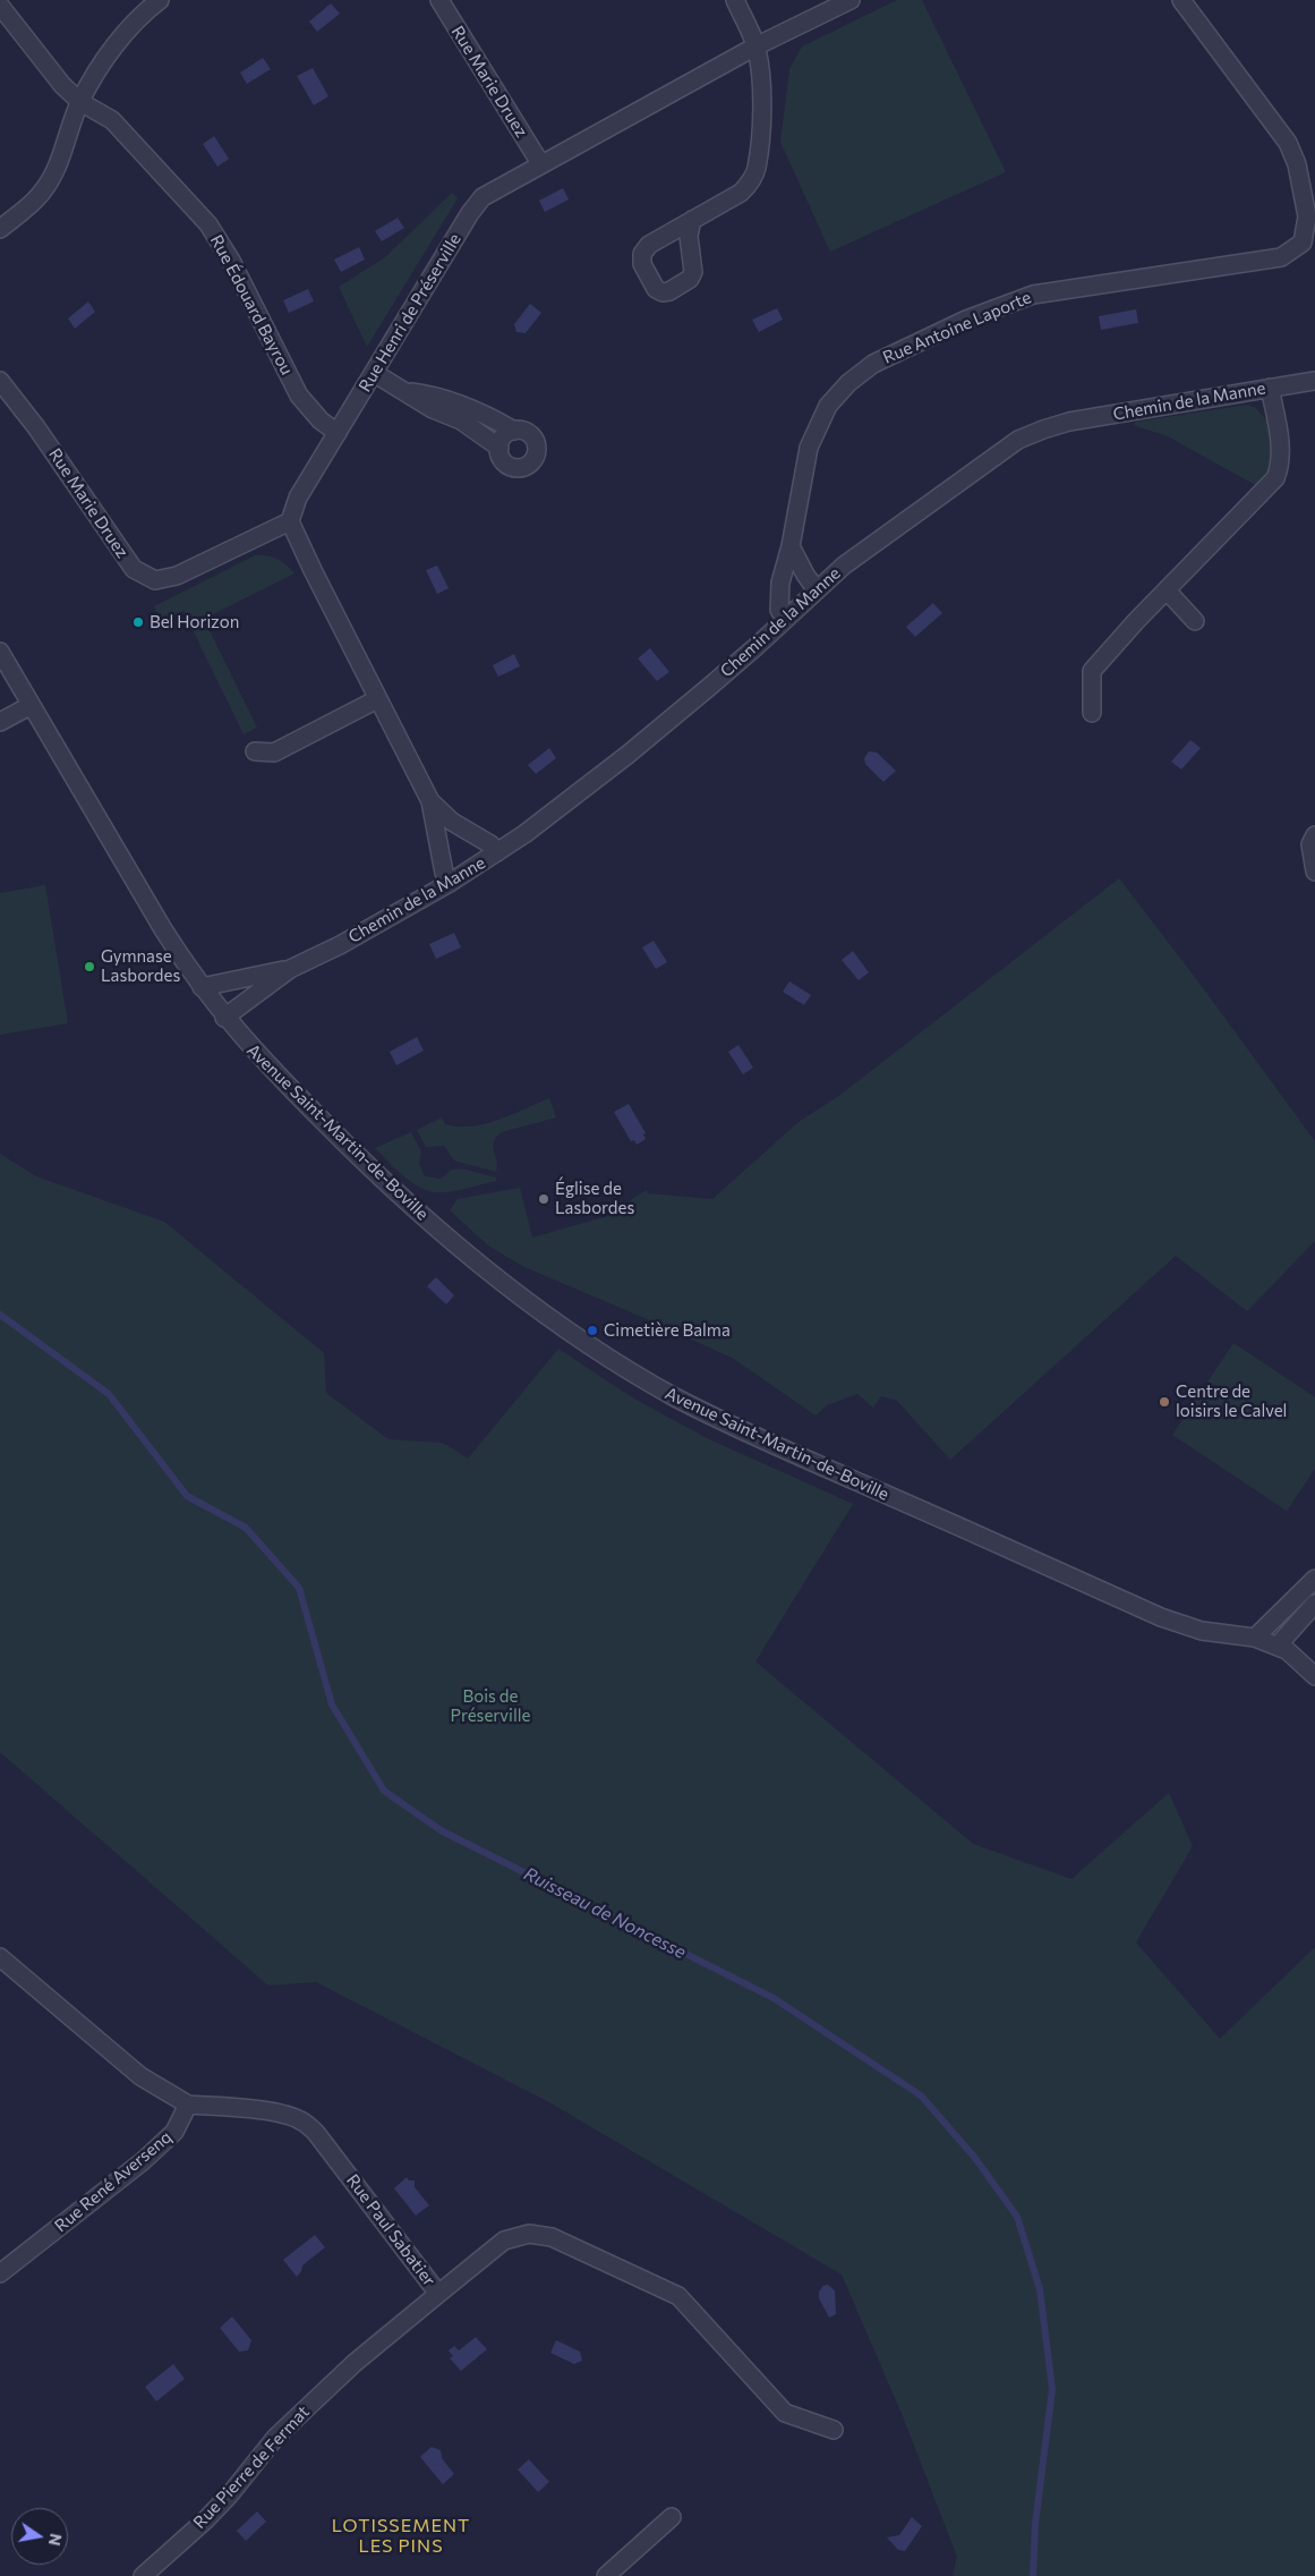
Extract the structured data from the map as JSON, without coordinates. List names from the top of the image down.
{
  "streets": {
    "street": [
      "Rue Marie Druez",
      "Rue Édouard Bayrou",
      "Rue Henri de Préserville",
      "Rue Antoine Laporte",
      "Chemin de la Manne",
      "Avenue Saint-Martin-de-Boville",
      "Rue René Aversenq",
      "Rue Paul Sabatier",
      "Rue Pierre de Fermat"
    ]
  },
  "crossings": [
    ["Rue Marie Druez", "Rue Henri de Préserville"],
    ["Rue Édouard Bayrou", "Rue Henri de Préserville"],
    ["Rue Antoine Laporte", "Chemin de la Manne"],
    ["Chemin de la Manne", "Avenue Saint-Martin-de-Boville"],
    ["Rue René Aversenq", "Rue Paul Sabatier"],
    ["Rue Paul Sabatier", "Rue Pierre de Fermat"]
  ],
  "districts": ["LOTISSEMENT LES PINS"],
  "water": ["Ruisseau de Noncesse"],
  "parks": ["Bois de Préserville"],
  "places": [
    "Bel Horizon",
    "Gymnase Lasbordes",
    "Église de Lasbordes",
    "Cimetière Balma",
    "Centre de loisirs le Calvel"
  ],
  "north": "right"
}
